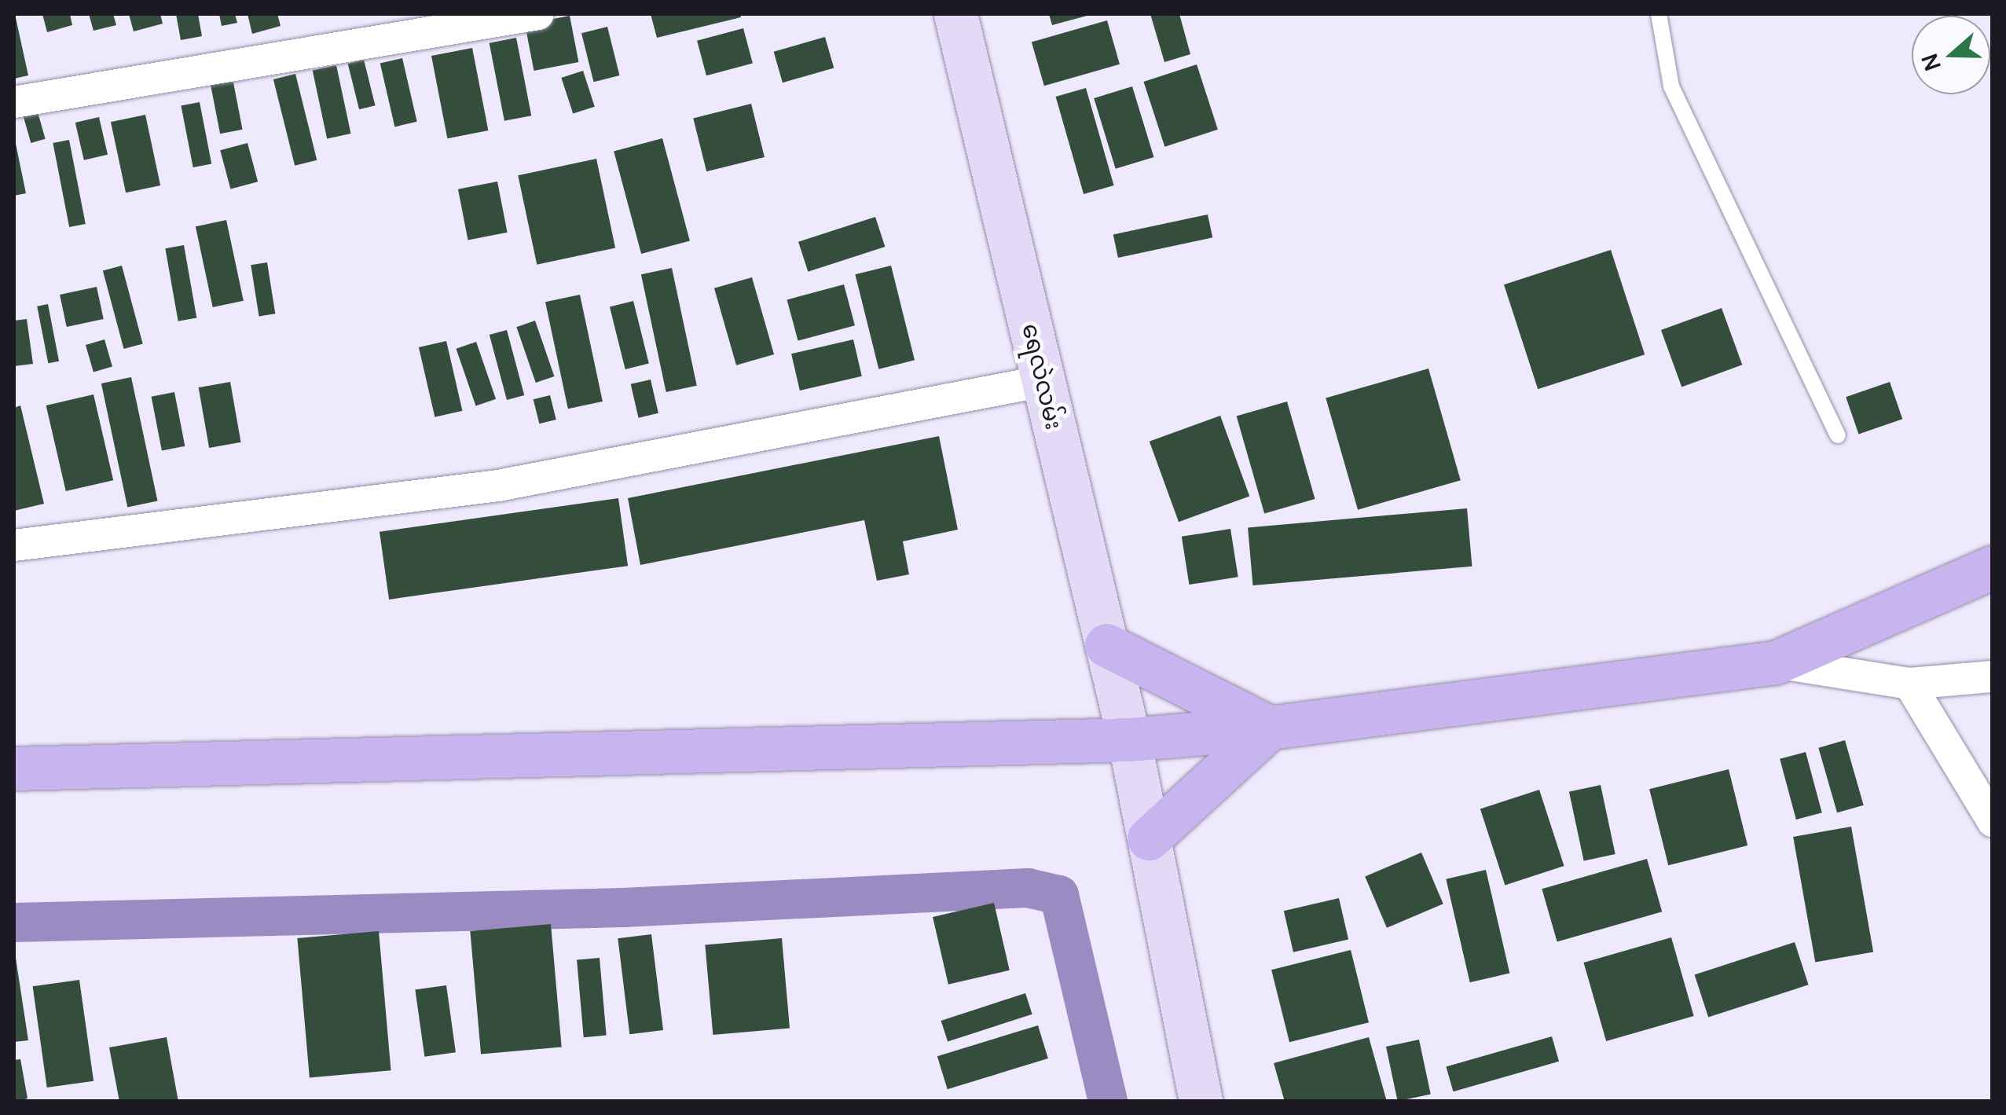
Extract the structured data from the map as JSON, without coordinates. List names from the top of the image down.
{
  "streets": {
    "main road": ["ရေလဲလမ်း"]
  },
  "north": "left"
}
